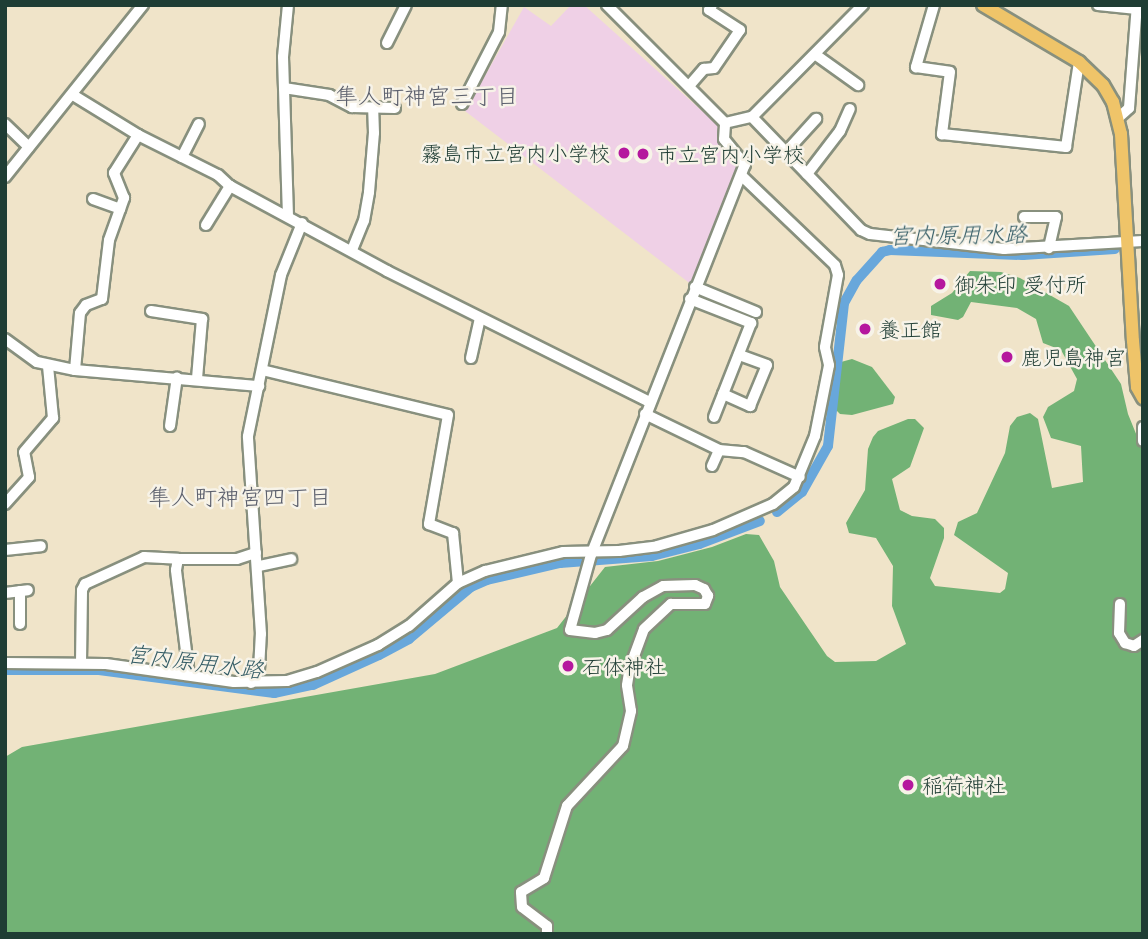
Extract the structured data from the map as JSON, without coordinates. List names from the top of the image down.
{
  "districts": ["隼人町神宮三丁目", "隼人町神宮四丁目"],
  "water": ["宮内原用水路"],
  "places": [
    "霧島市立宮内小学校",
    "市立宮内小学校",
    "御朱印 受付所",
    "養正館",
    "鹿児島神宮",
    "石体神社",
    "稲荷神社"
  ]
}
